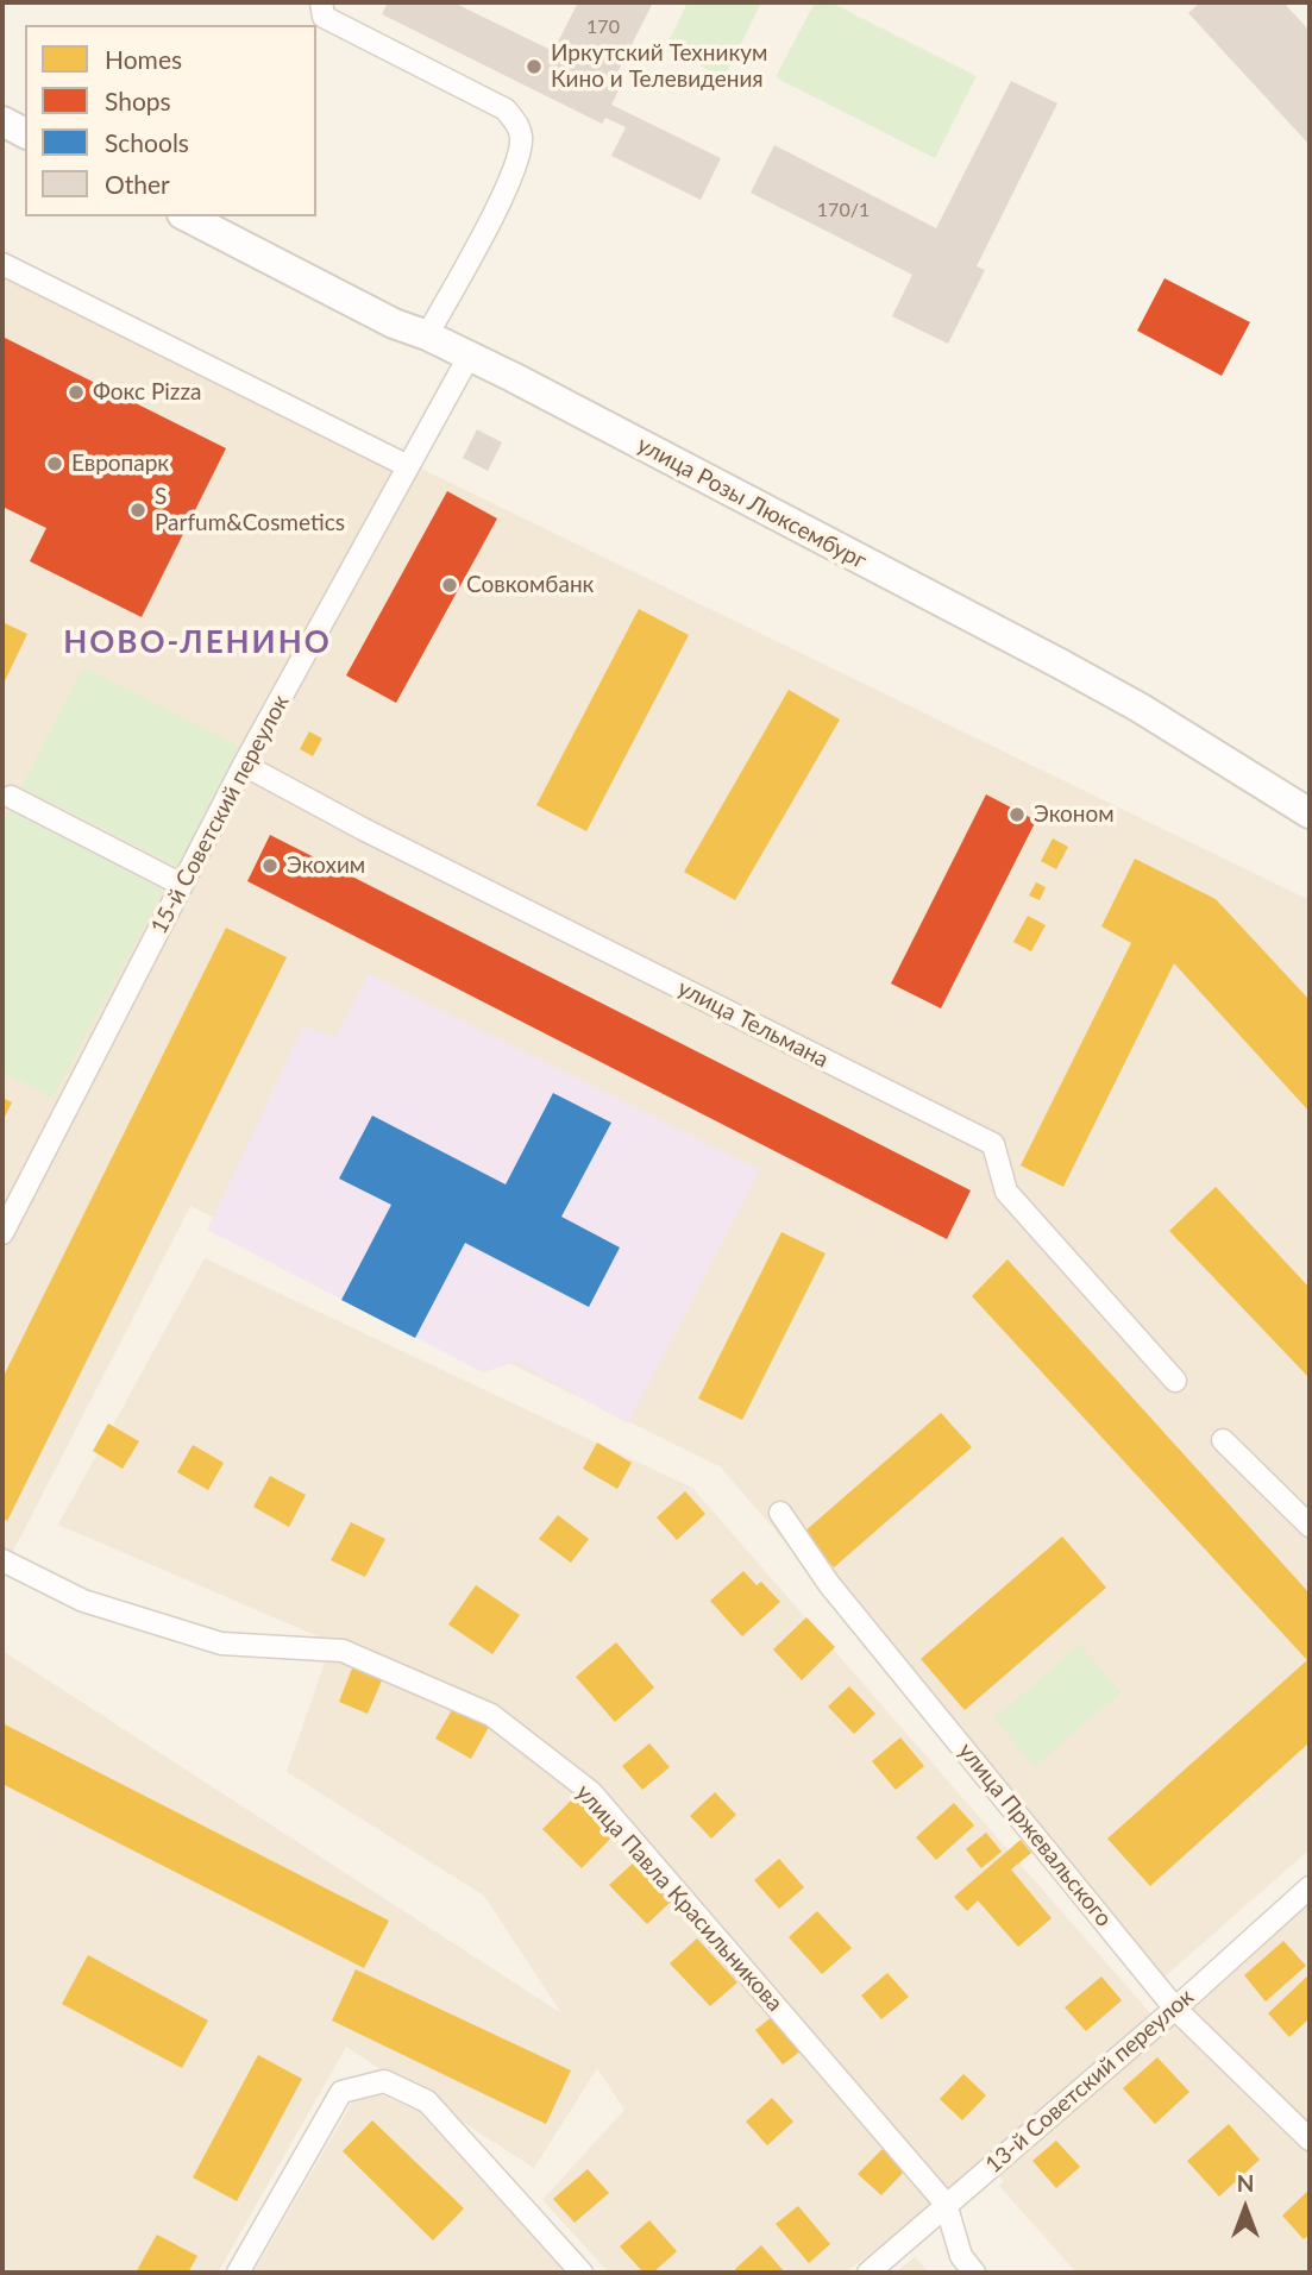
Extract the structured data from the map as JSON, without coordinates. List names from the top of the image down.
{
  "streets": {
    "main road": ["улица Розы Люксембург"],
    "street": [
      "15-й Советский переулок",
      "улица Тельмана",
      "улица Пржевальского",
      "улица Павла Красильникова",
      "13-й Советский переулок"
    ]
  },
  "crossings": [
    ["улица Розы Люксембург", "15-й Советский переулок"],
    ["15-й Советский переулок", "улица Тельмана"],
    ["улица Пржевальского", "13-й Советский переулок"],
    ["улица Павла Красильникова", "13-й Советский переулок"]
  ],
  "districts": ["НОВО-ЛЕНИНО"],
  "places": [
    "Иркутский Техникум Кино и Телевидения",
    "Фокс Pizza",
    "Европарк",
    "S Parfum&Cosmetics",
    "Совкомбанк",
    "Эконом",
    "Экохим"
  ],
  "house_numbers": ["170", "170/1"],
  "legend": [
    "Homes",
    "Shops",
    "Schools",
    "Other"
  ],
  "north": "top"
}
